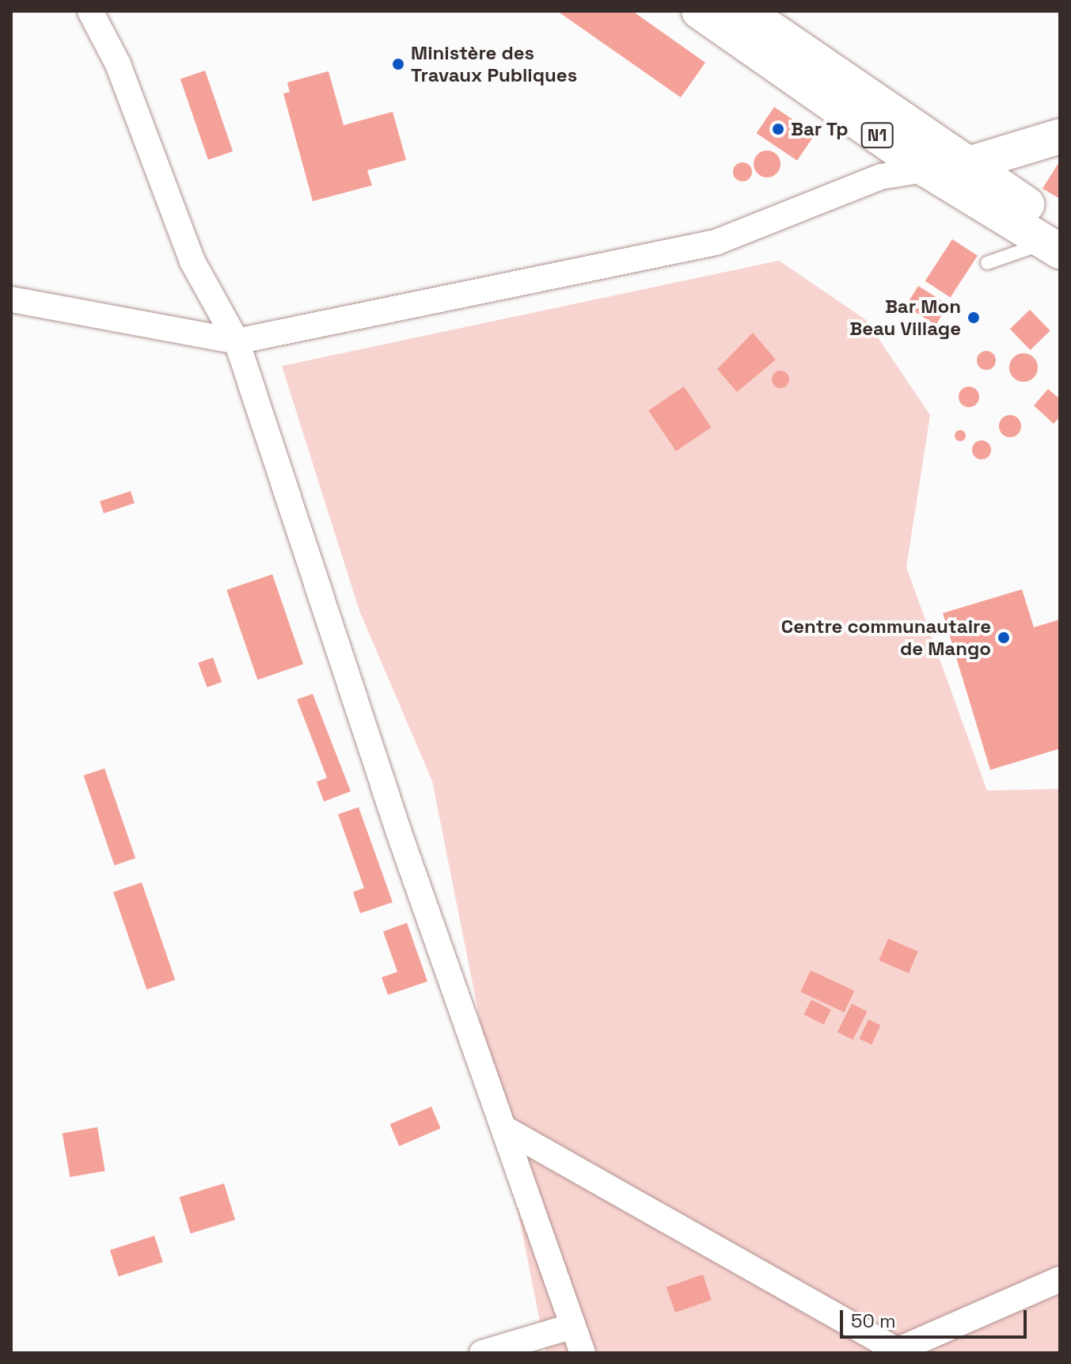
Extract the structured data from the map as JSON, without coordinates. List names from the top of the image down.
{
  "streets": {
    "main road": ["N1"]
  },
  "places": [
    "Ministère des Travaux Publiques",
    "Bar Tp",
    "Bar Mon Beau Village",
    "Centre communautaire de Mango"
  ],
  "scale_bar": "50 m"
}
